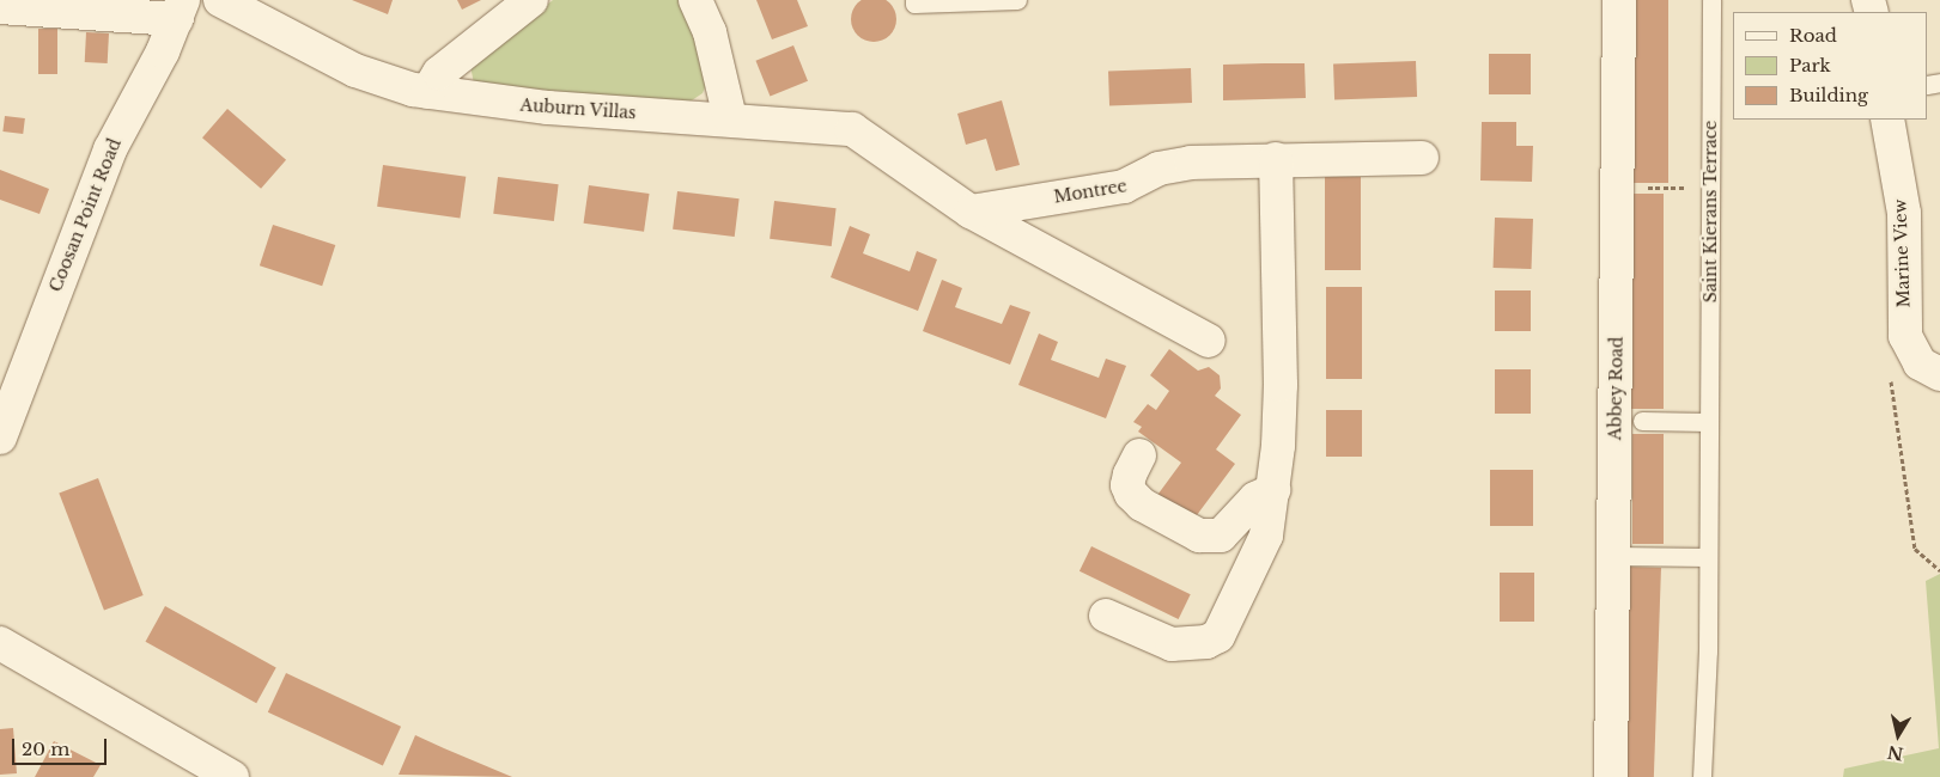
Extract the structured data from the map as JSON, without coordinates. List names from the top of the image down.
{
  "streets": {
    "street": [
      "Auburn Villas",
      "Montree",
      "Coosan Point Road",
      "Marine View",
      "Abbey Road"
    ],
    "lane": ["Saint Kierans Terrace"]
  },
  "crossings": [
    ["Auburn Villas", "Montree"]
  ],
  "legend": ["Road", "Park", "Building"],
  "scale_bar": "20 m",
  "north": "bottom"
}
